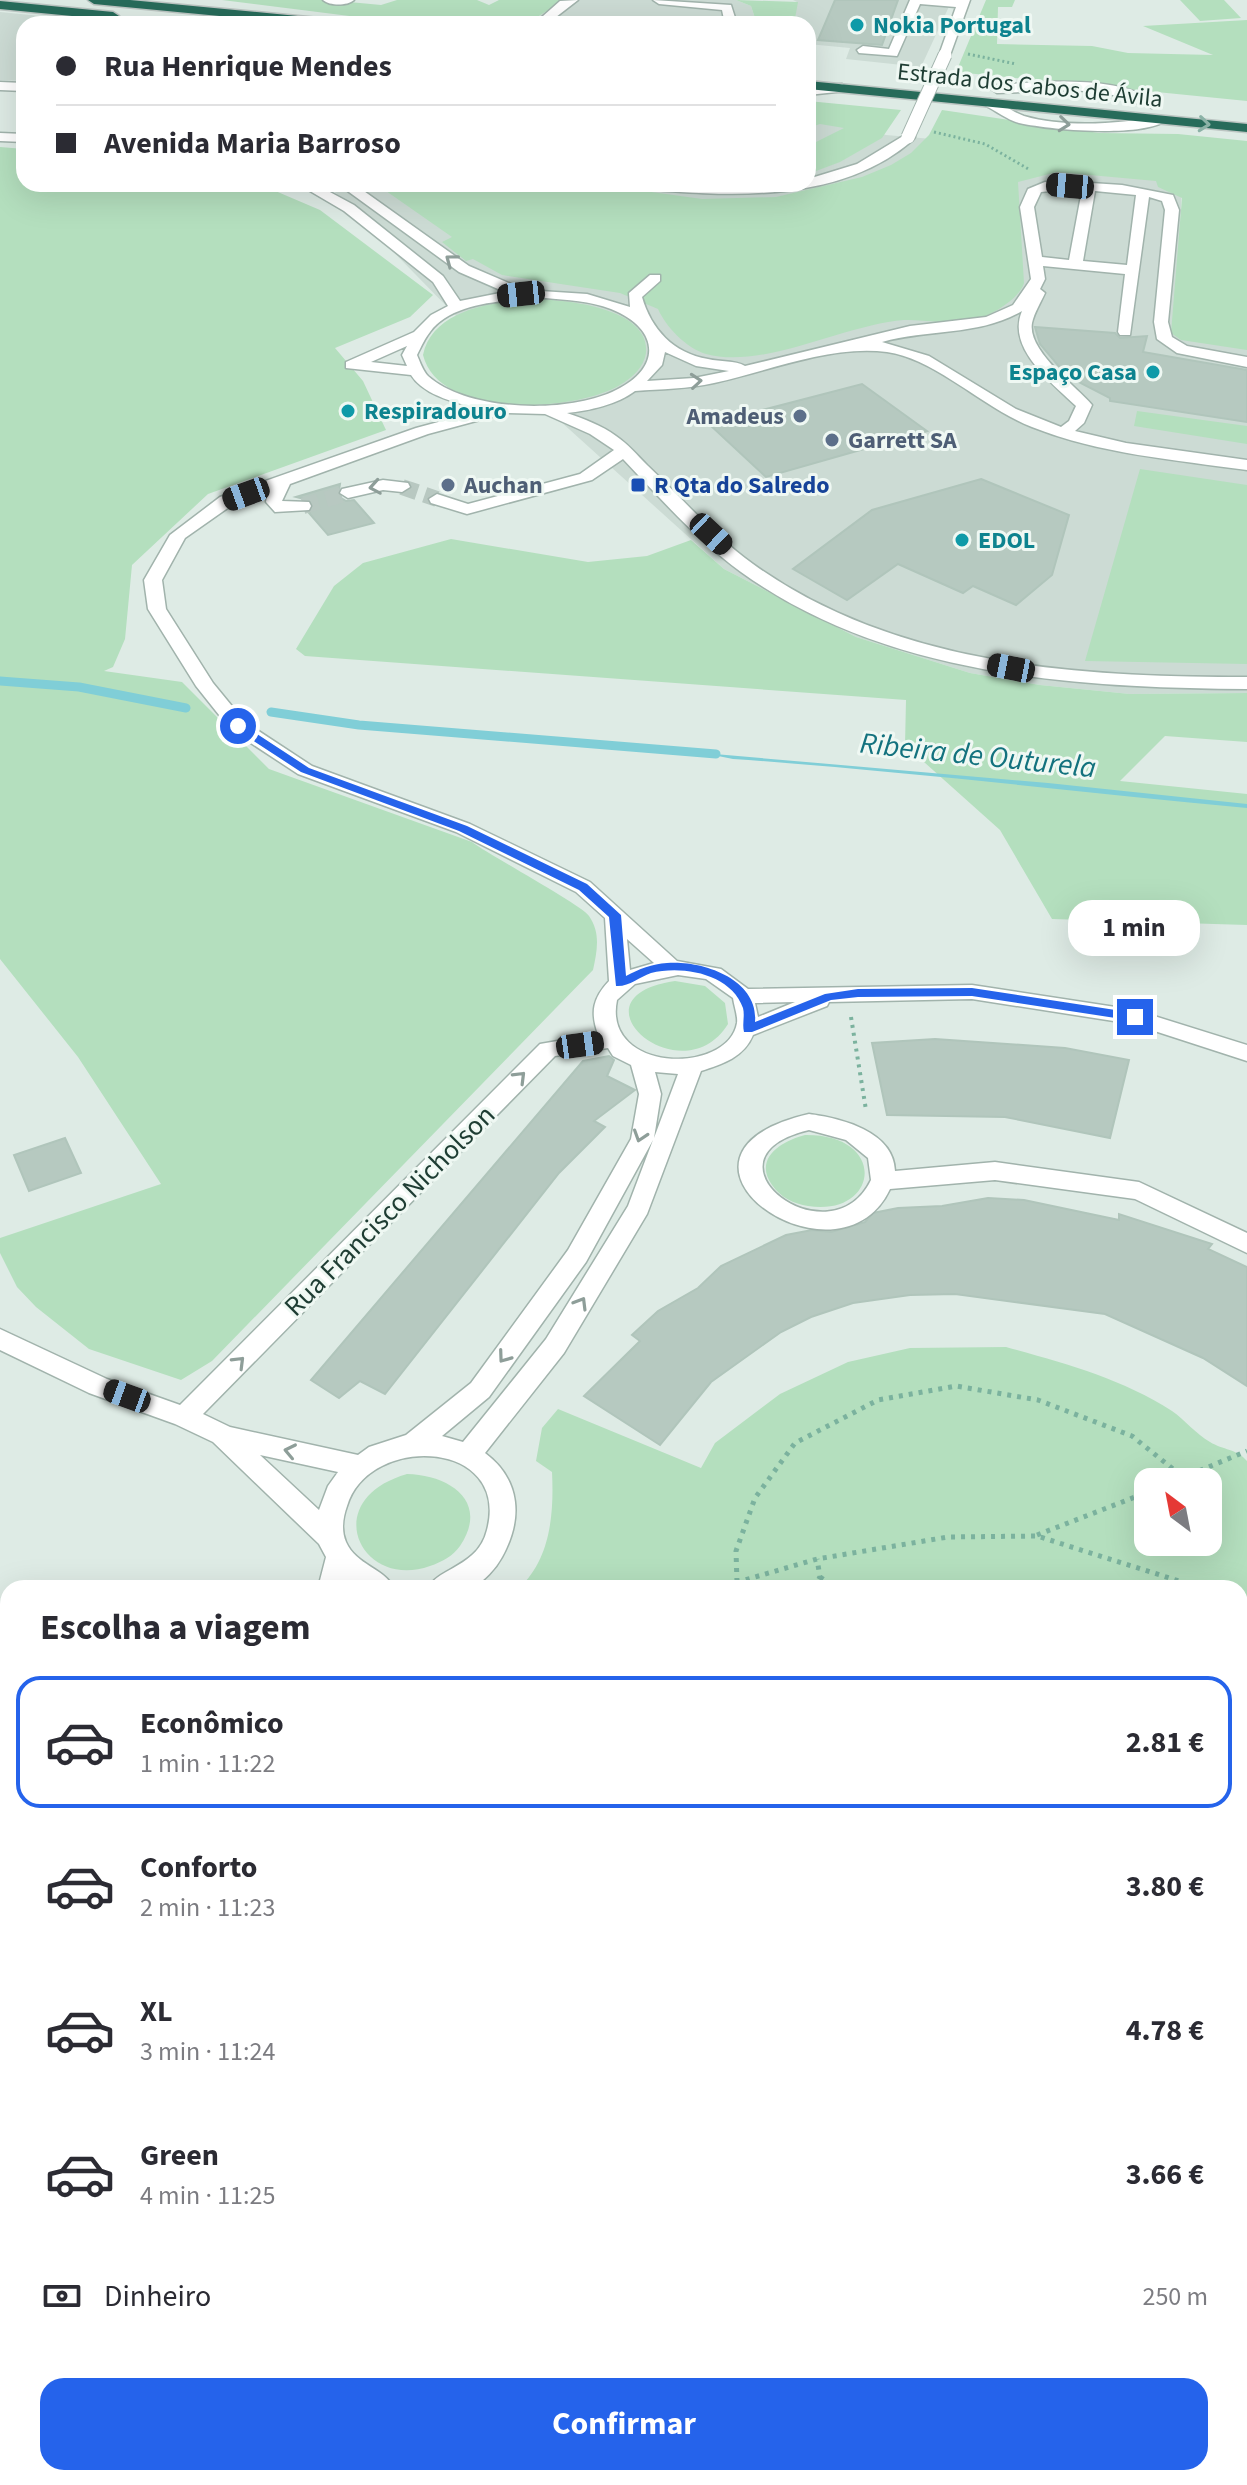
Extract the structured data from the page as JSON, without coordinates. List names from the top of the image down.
{
  "streets": {
    "highway": ["Estrada dos Cabos de Ávila"],
    "street": ["Rua Francisco Nicholson"]
  },
  "water": ["Ribeira de Outurela"],
  "places": {
    "other": [
      "Nokia Portugal",
      "Espaço Casa",
      "Respiradouro",
      "Amadeus",
      "Garrett SA",
      "Auchan",
      "EDOL"
    ],
    "transit": ["R Qta do Salredo"]
  },
  "north": "top left",
  "page": {
    "banner": ["Rua Henrique Mendes", "Avenida Maria Barroso"],
    "bubble": "1 min",
    "heading": "Escolha a viagem",
    "list": [
      {
        "name": "Econômico",
        "note": "1 min · 11:22",
        "value": "2.81 €"
      },
      {
        "name": "Conforto",
        "note": "2 min · 11:23",
        "value": "3.80 €"
      },
      {
        "name": "XL",
        "note": "3 min · 11:24",
        "value": "4.78 €"
      },
      {
        "name": "Green",
        "note": "4 min · 11:25",
        "value": "3.66 €"
      }
    ],
    "pay": ["Dinheiro", "250 m"],
    "buttons": "Confirmar"
  }
}
